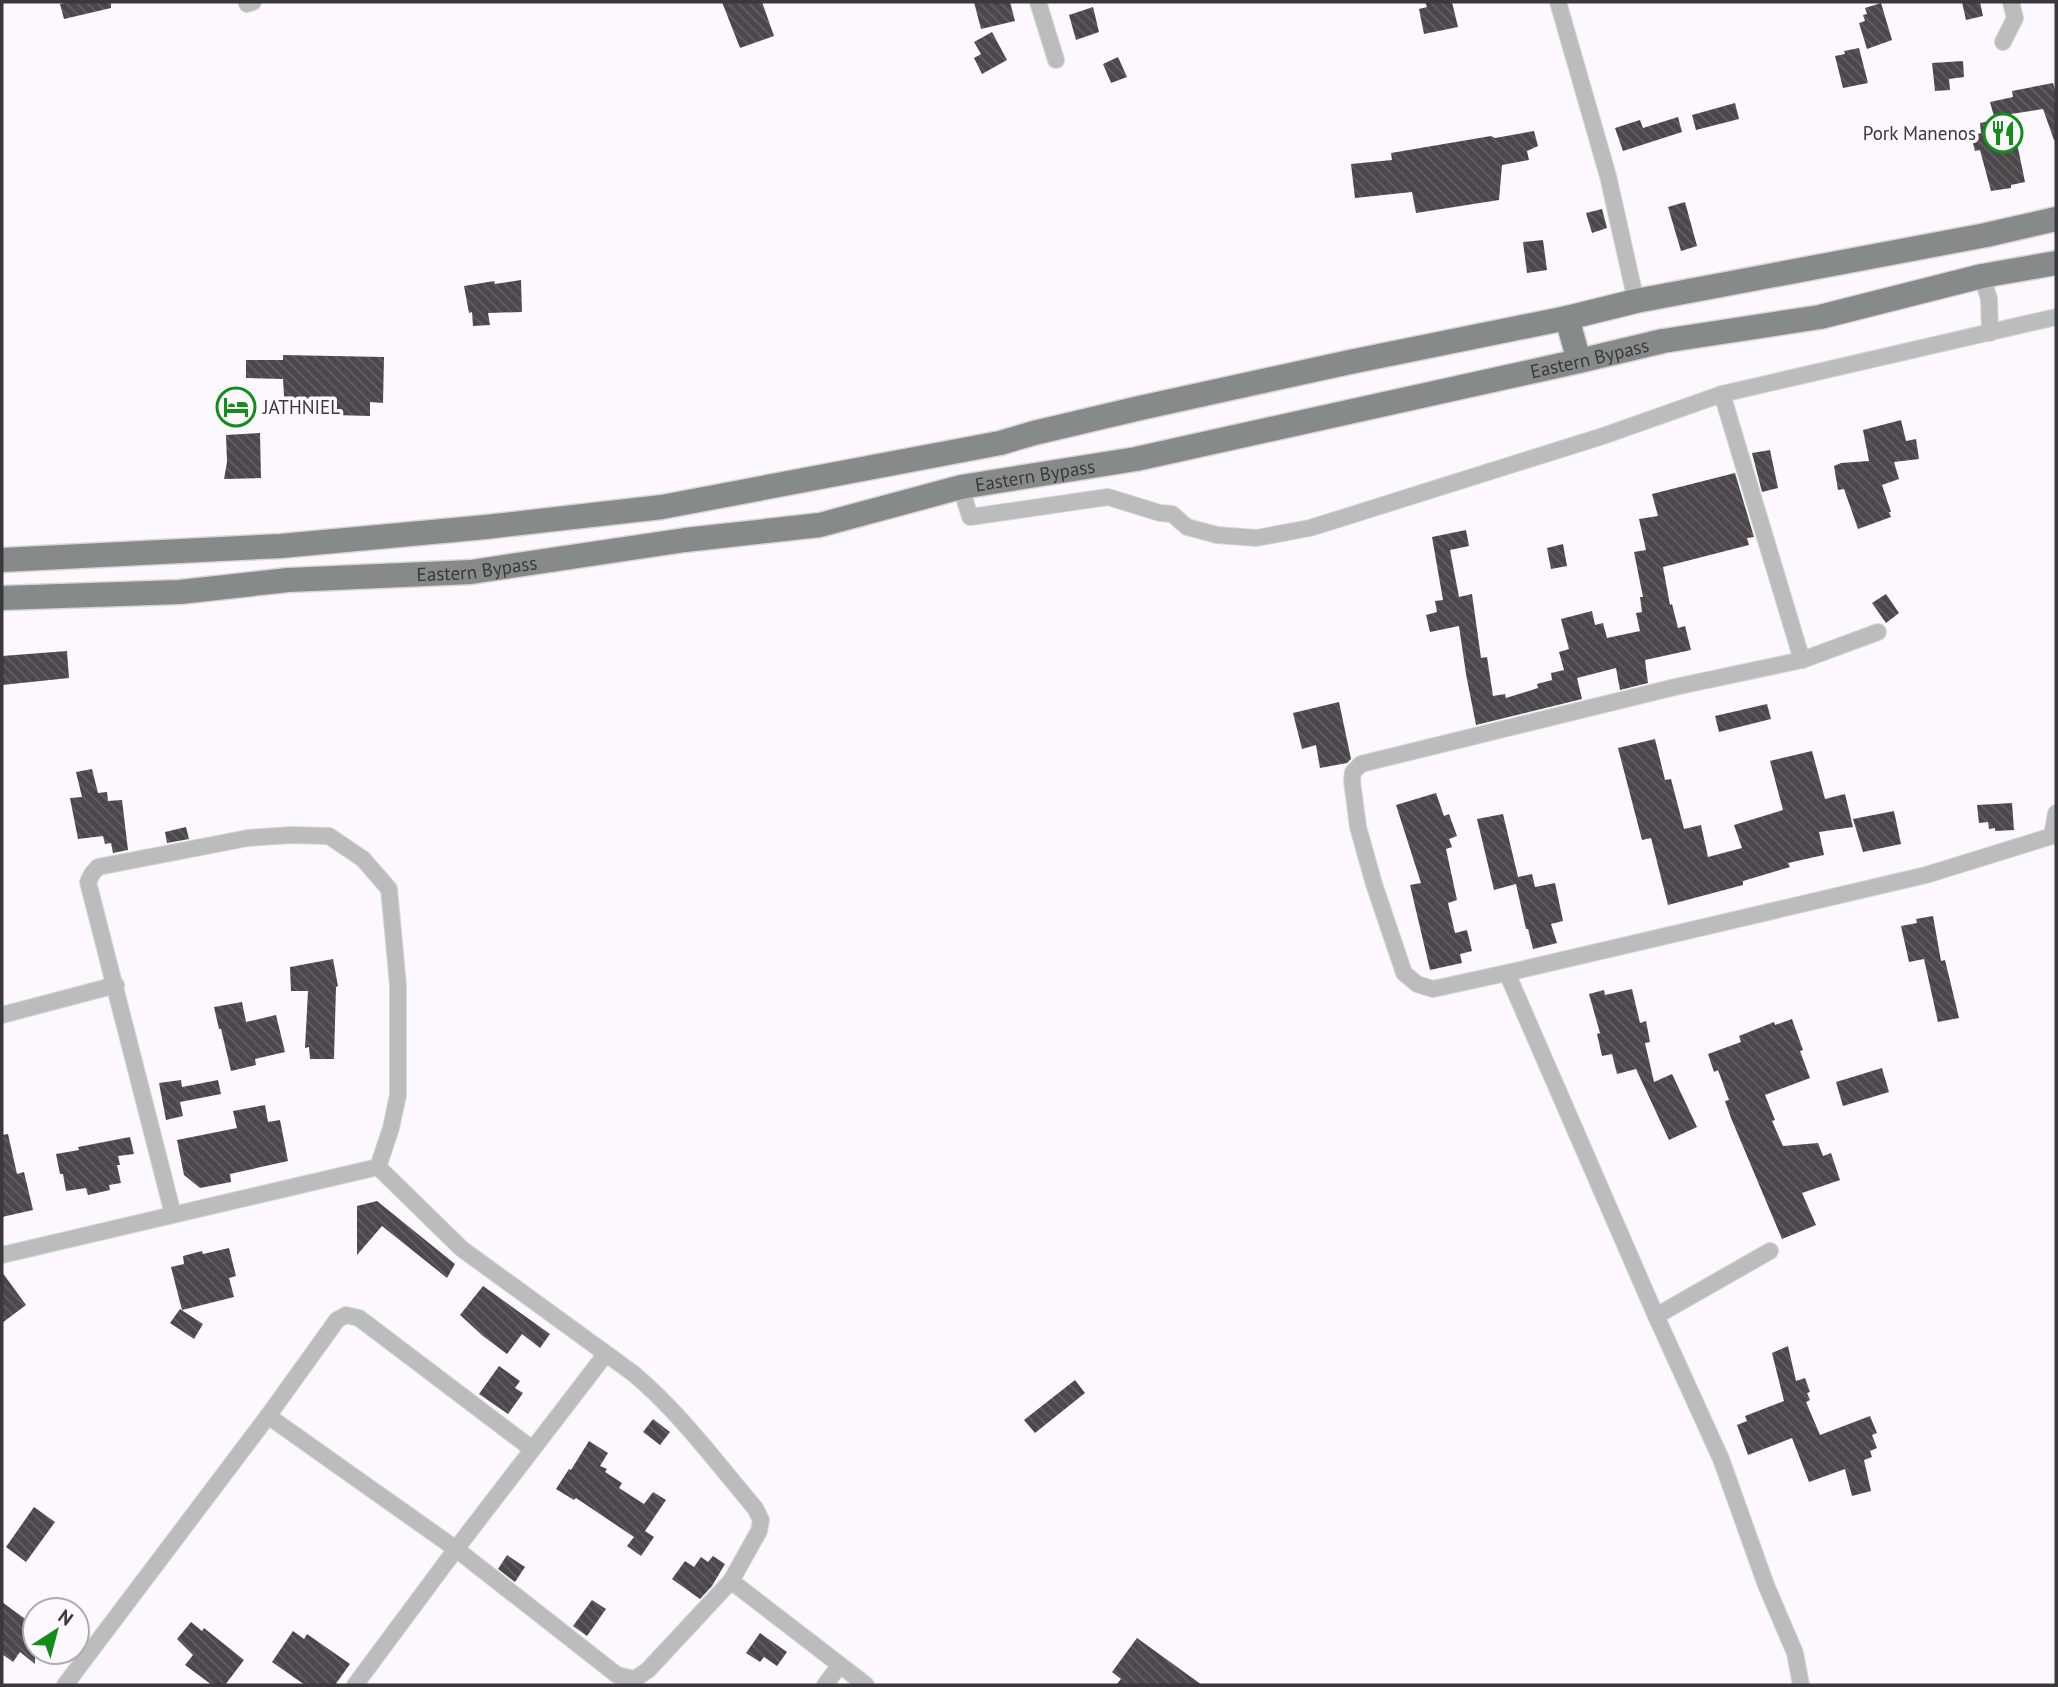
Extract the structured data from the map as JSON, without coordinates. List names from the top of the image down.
{
  "streets": {
    "main road": ["Eastern Bypass"]
  },
  "places": {
    "restaurant": ["Pork Manenos"],
    "hotel": ["JATHNIEL"]
  },
  "north": "top right"
}
